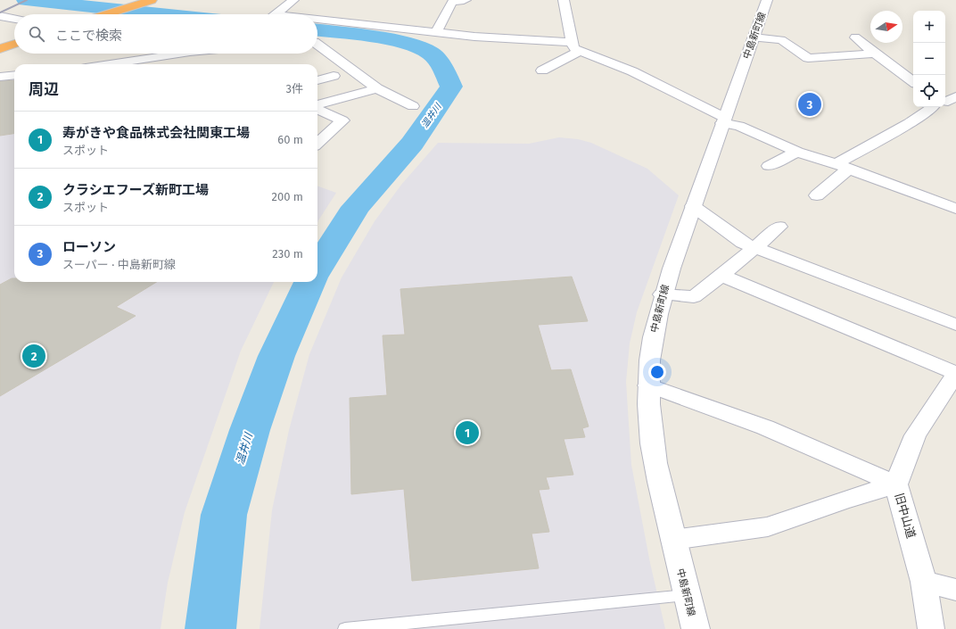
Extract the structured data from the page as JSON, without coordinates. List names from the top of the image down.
{
  "streets": {
    "main road": ["中島新町線"],
    "street": ["旧中山道"]
  },
  "water": ["温井川"],
  "north": "right",
  "page": {
    "map_buttons": ["+", "−"],
    "search": "ここで検索",
    "heading": ["周辺", "3件"],
    "pins": ["3", "2", "1"],
    "list": [
      {
        "mark": "1",
        "name": "寿がきや食品株式会社関東工場",
        "note": "スポット",
        "value": "60 m"
      },
      {
        "mark": "2",
        "name": "クラシエフーズ新町工場",
        "note": "スポット",
        "value": "200 m"
      },
      {
        "mark": "3",
        "name": "ローソン",
        "note": "スーパー · 中島新町線",
        "value": "230 m"
      }
    ]
  }
}
